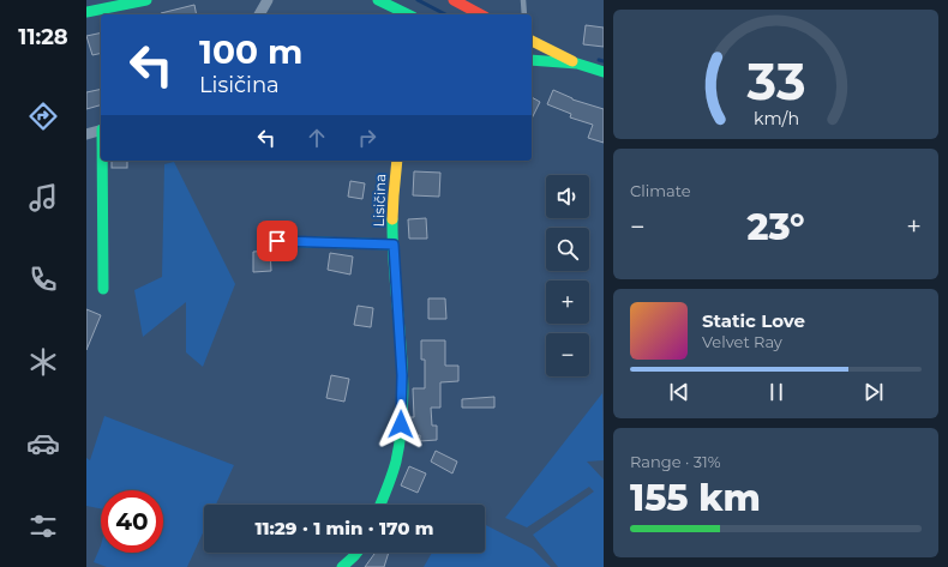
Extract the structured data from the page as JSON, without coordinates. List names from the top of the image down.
{
  "streets": {
    "street": ["Lisičina"]
  },
  "page": {
    "tabs": "11:28",
    "turn": ["100 m", "Lisičina"],
    "tile": [
      "Climate",
      ["Range · 31%", "155 km"]
    ],
    "map_buttons": ["+", "−"],
    "heat": ["−", "23°", "+"],
    "song": ["Static Love", "Velvet Ray"],
    "limit": "40",
    "trip": "11:29 · 1 min · 170 m",
    "gauge": ["33", "km/h"]
  }
}
